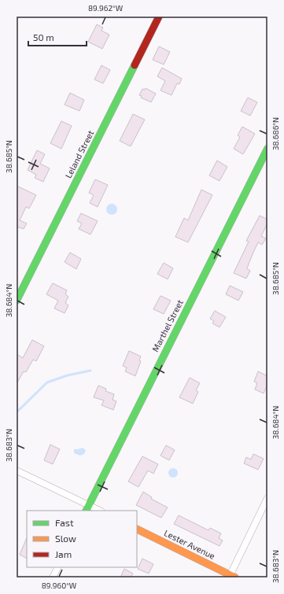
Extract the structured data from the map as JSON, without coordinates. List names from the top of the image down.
{
  "streets": {
    "street": ["Leland Street", "Marthel Street", "Lester Avenue"]
  },
  "legend": ["Fast", "Slow", "Jam"],
  "scale_bar": "50 m",
  "coordinates": [
    "89.962°W",
    "38.686°N",
    "38.685°N",
    "38.684°N",
    "38.683°N",
    "89.960°W"
  ]
}
